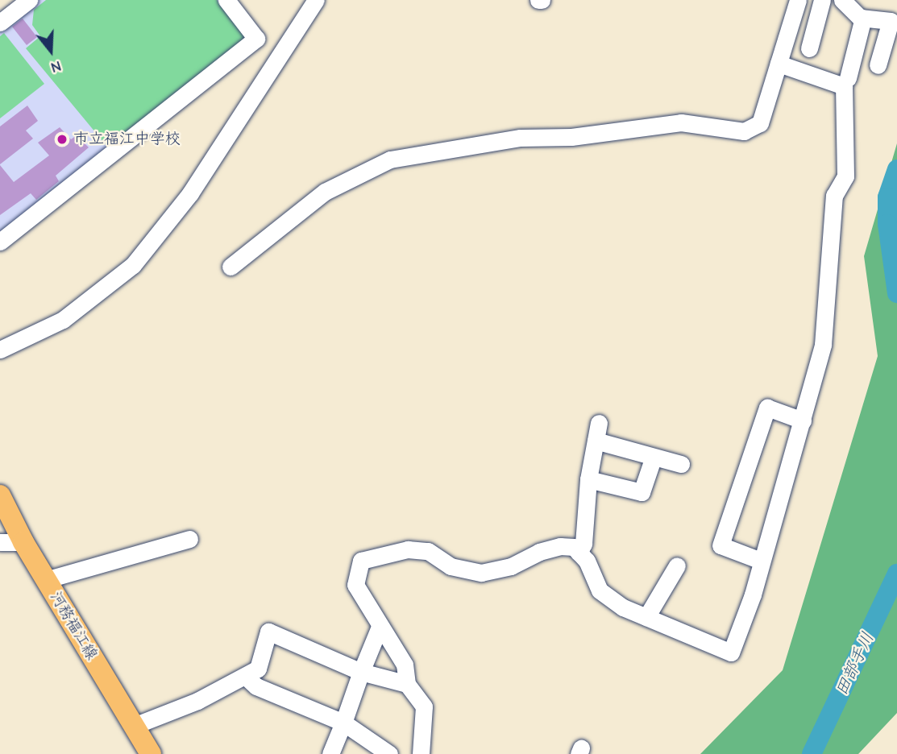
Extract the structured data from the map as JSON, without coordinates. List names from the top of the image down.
{
  "streets": {
    "main road": ["河務福江線"]
  },
  "water": ["田部手川"],
  "places": ["市立福江中学校"],
  "north": "bottom"
}
